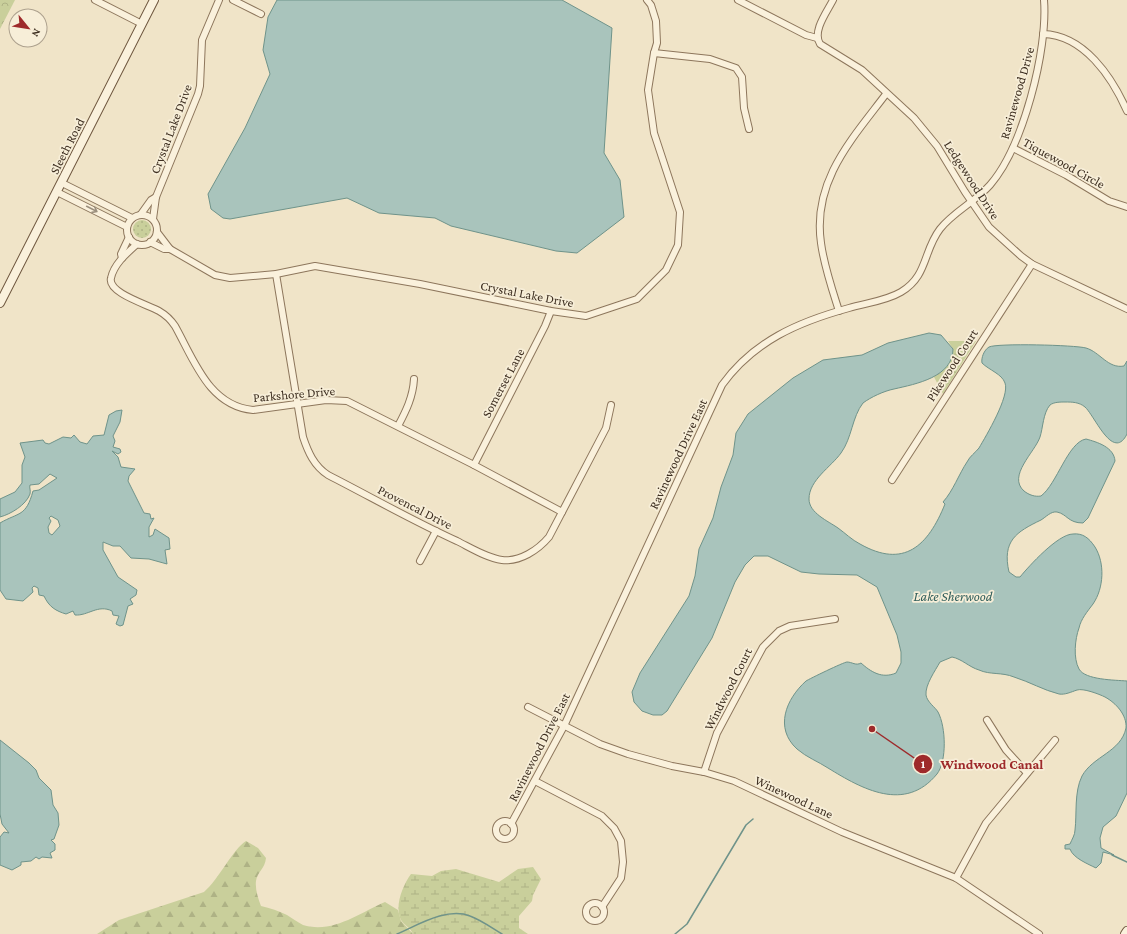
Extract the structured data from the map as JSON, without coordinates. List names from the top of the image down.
{
  "streets": {
    "street": [
      "Ravinewood Drive",
      "Crystal Lake Drive",
      "Sleeth Road",
      "Tiquewood Circle",
      "Ledgewood Drive",
      "Pikewood Court",
      "Somerset Lane",
      "Parkshore Drive",
      "Ravinewood Drive East",
      "Provencal Drive",
      "Windwood Court",
      "Winewood Lane"
    ]
  },
  "crossings": [
    ["Ravinewood Drive", "Tiquewood Circle"],
    ["Ravinewood Drive", "Ledgewood Drive"],
    ["Ravinewood Drive", "Ravinewood Drive East"],
    ["Crystal Lake Drive", "Somerset Lane"],
    ["Crystal Lake Drive", "Parkshore Drive"],
    ["Crystal Lake Drive", "Provencal Drive"],
    ["Ledgewood Drive", "Pikewood Court"],
    ["Ledgewood Drive", "Ravinewood Drive East"],
    ["Somerset Lane", "Parkshore Drive"],
    ["Parkshore Drive", "Provencal Drive"],
    ["Ravinewood Drive East", "Winewood Lane"],
    ["Windwood Court", "Winewood Lane"]
  ],
  "water": ["Lake Sherwood"],
  "places": ["Windwood Canal"],
  "north": "bottom right"
}
